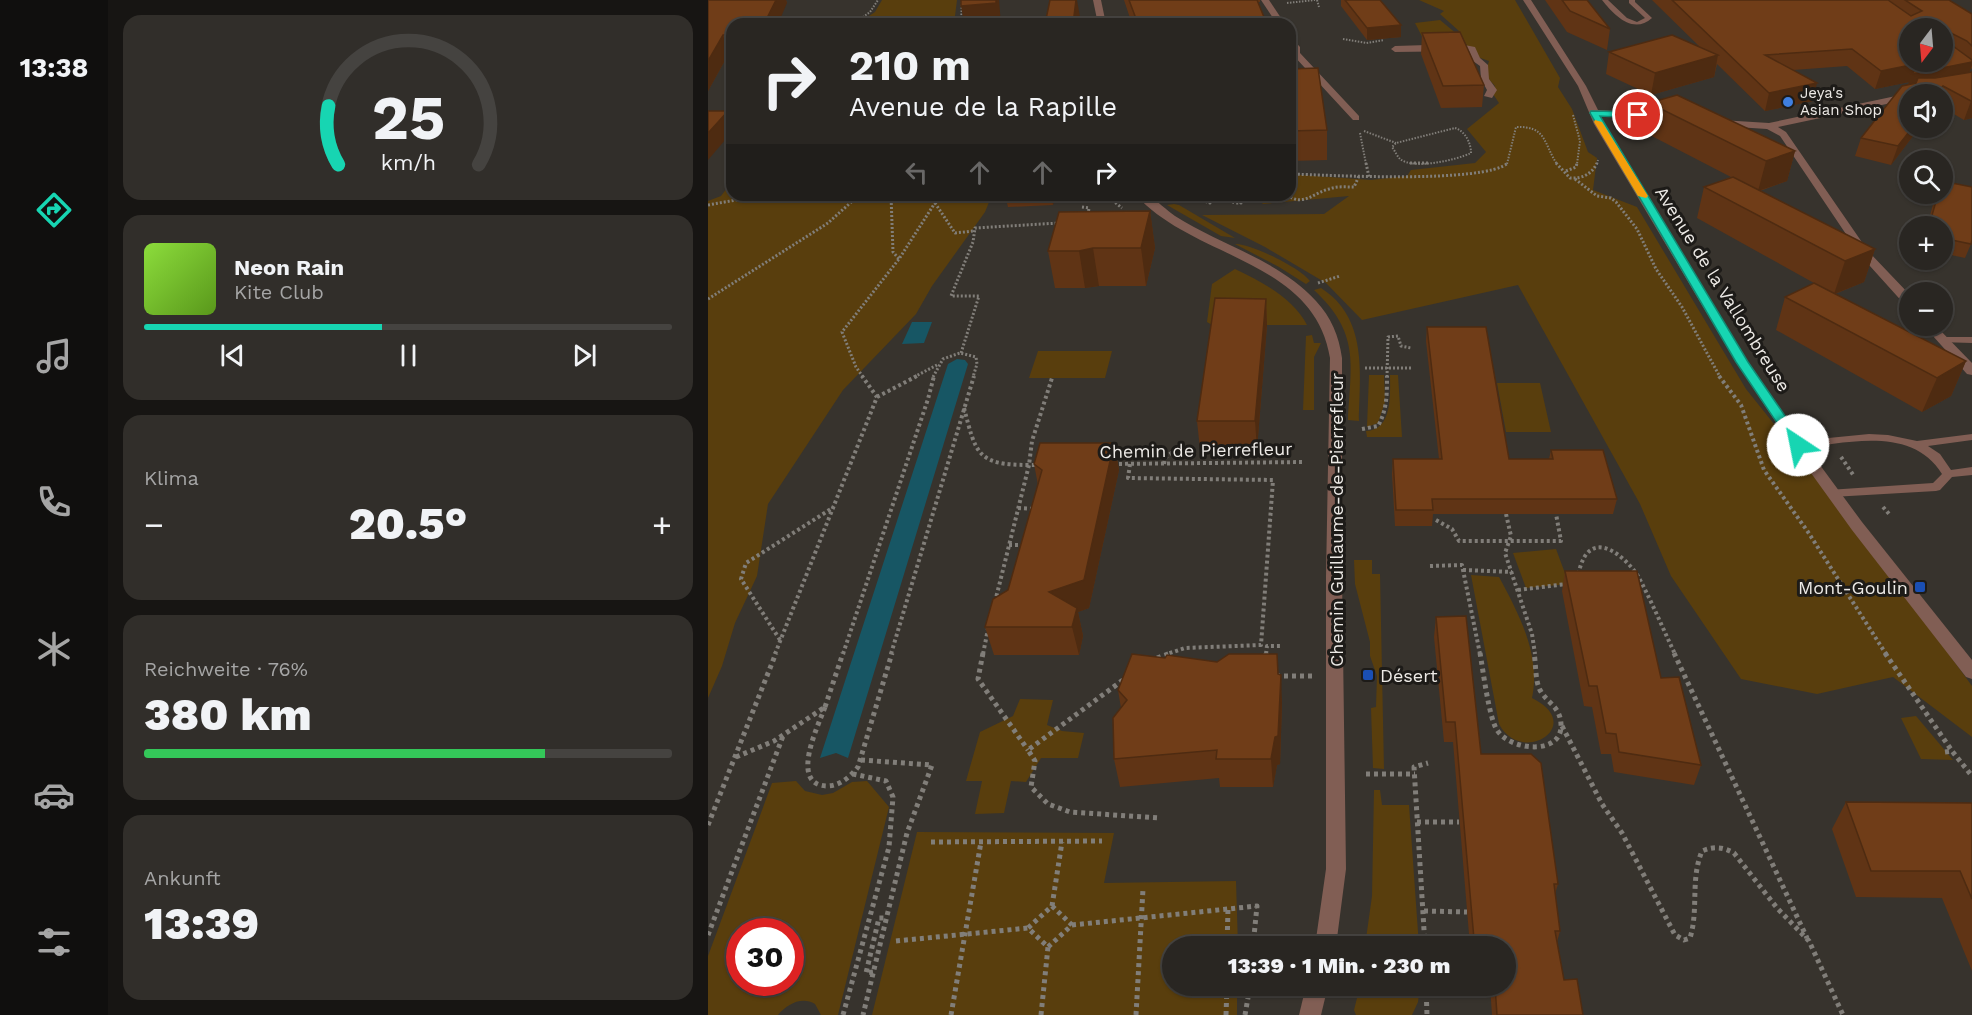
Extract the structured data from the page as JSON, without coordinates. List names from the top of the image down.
{
  "streets": {
    "street": ["Avenue de la Vallombreuse", "Chemin Guillaume-de-Pierrefleur"],
    "path": ["Chemin de Pierrefleur"]
  },
  "places": {
    "other": ["Jeya's Asian Shop"],
    "transit": ["Mont-Goulin", "Désert"]
  },
  "north": "bottom",
  "page": {
    "tabs": "13:38",
    "map_buttons": ["+", "−"],
    "turn": ["210 m", "Avenue de la Rapille"],
    "song": ["Neon Rain", "Kite Club"],
    "tile": [
      "Klima",
      ["Reichweite · 76%", "380 km"],
      ["Ankunft", "13:39"]
    ],
    "heat": ["−", "20.5°", "+"],
    "limit": "30",
    "trip": "13:39 · 1 Min. · 230 m",
    "gauge": ["25", "km/h"]
  }
}
